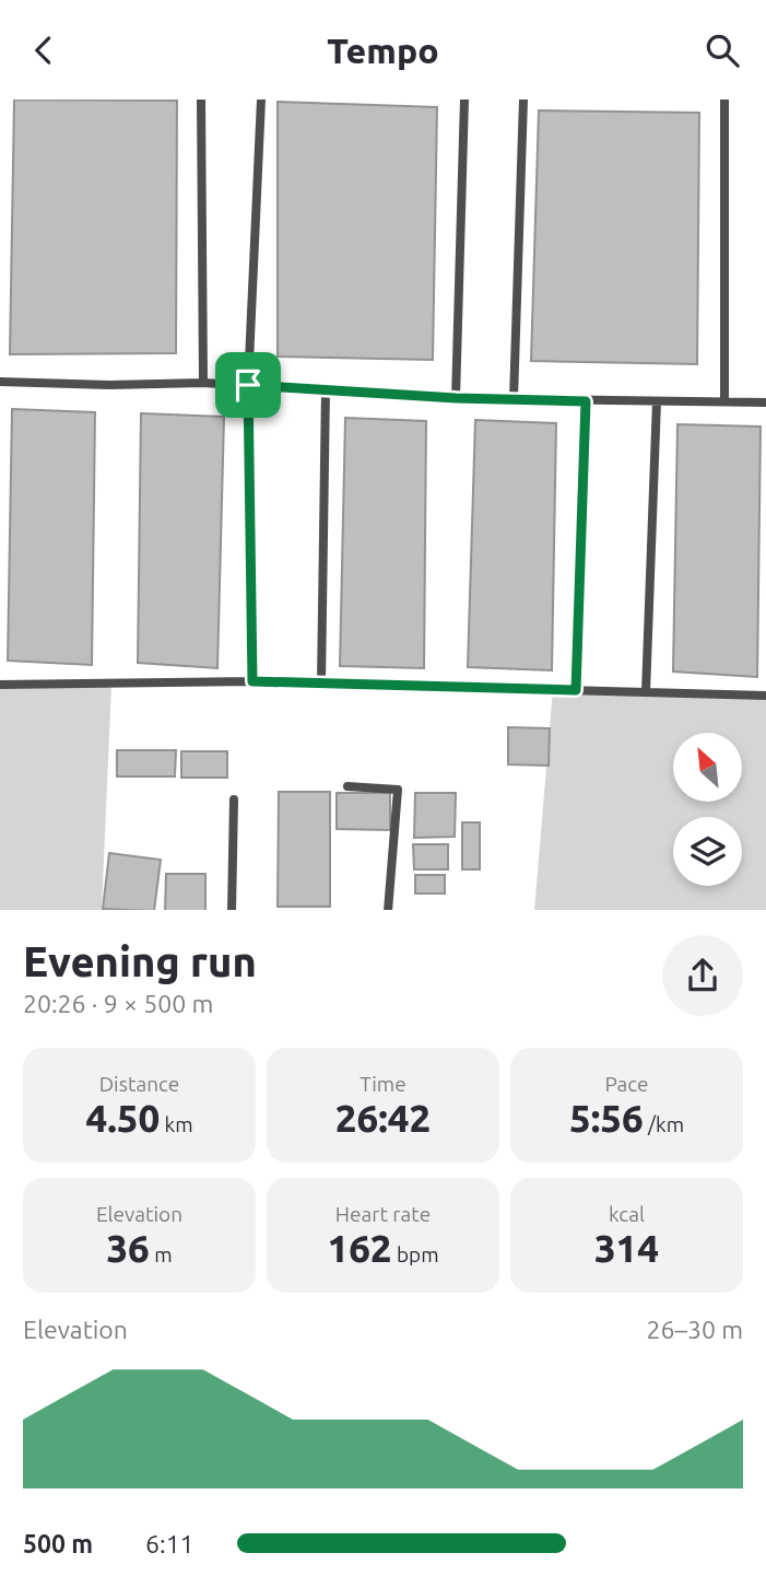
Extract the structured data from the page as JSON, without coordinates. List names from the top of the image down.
{
  "north": "top left",
  "page": {
    "header": "Tempo",
    "heading": ["Evening run", "20:26 · 9 × 500 m"],
    "stats": [
      ["Distance", "4.50 km"],
      ["Time", "26:42"],
      ["Pace", "5:56 /km"],
      ["Elevation", "36 m"],
      ["Heart rate", "162 bpm"],
      ["kcal", "314"]
    ],
    "chart": ["Elevation", "26–30 m"],
    "list": [
      {
        "name": "500 m",
        "note": "6:11"
      }
    ]
  }
}
